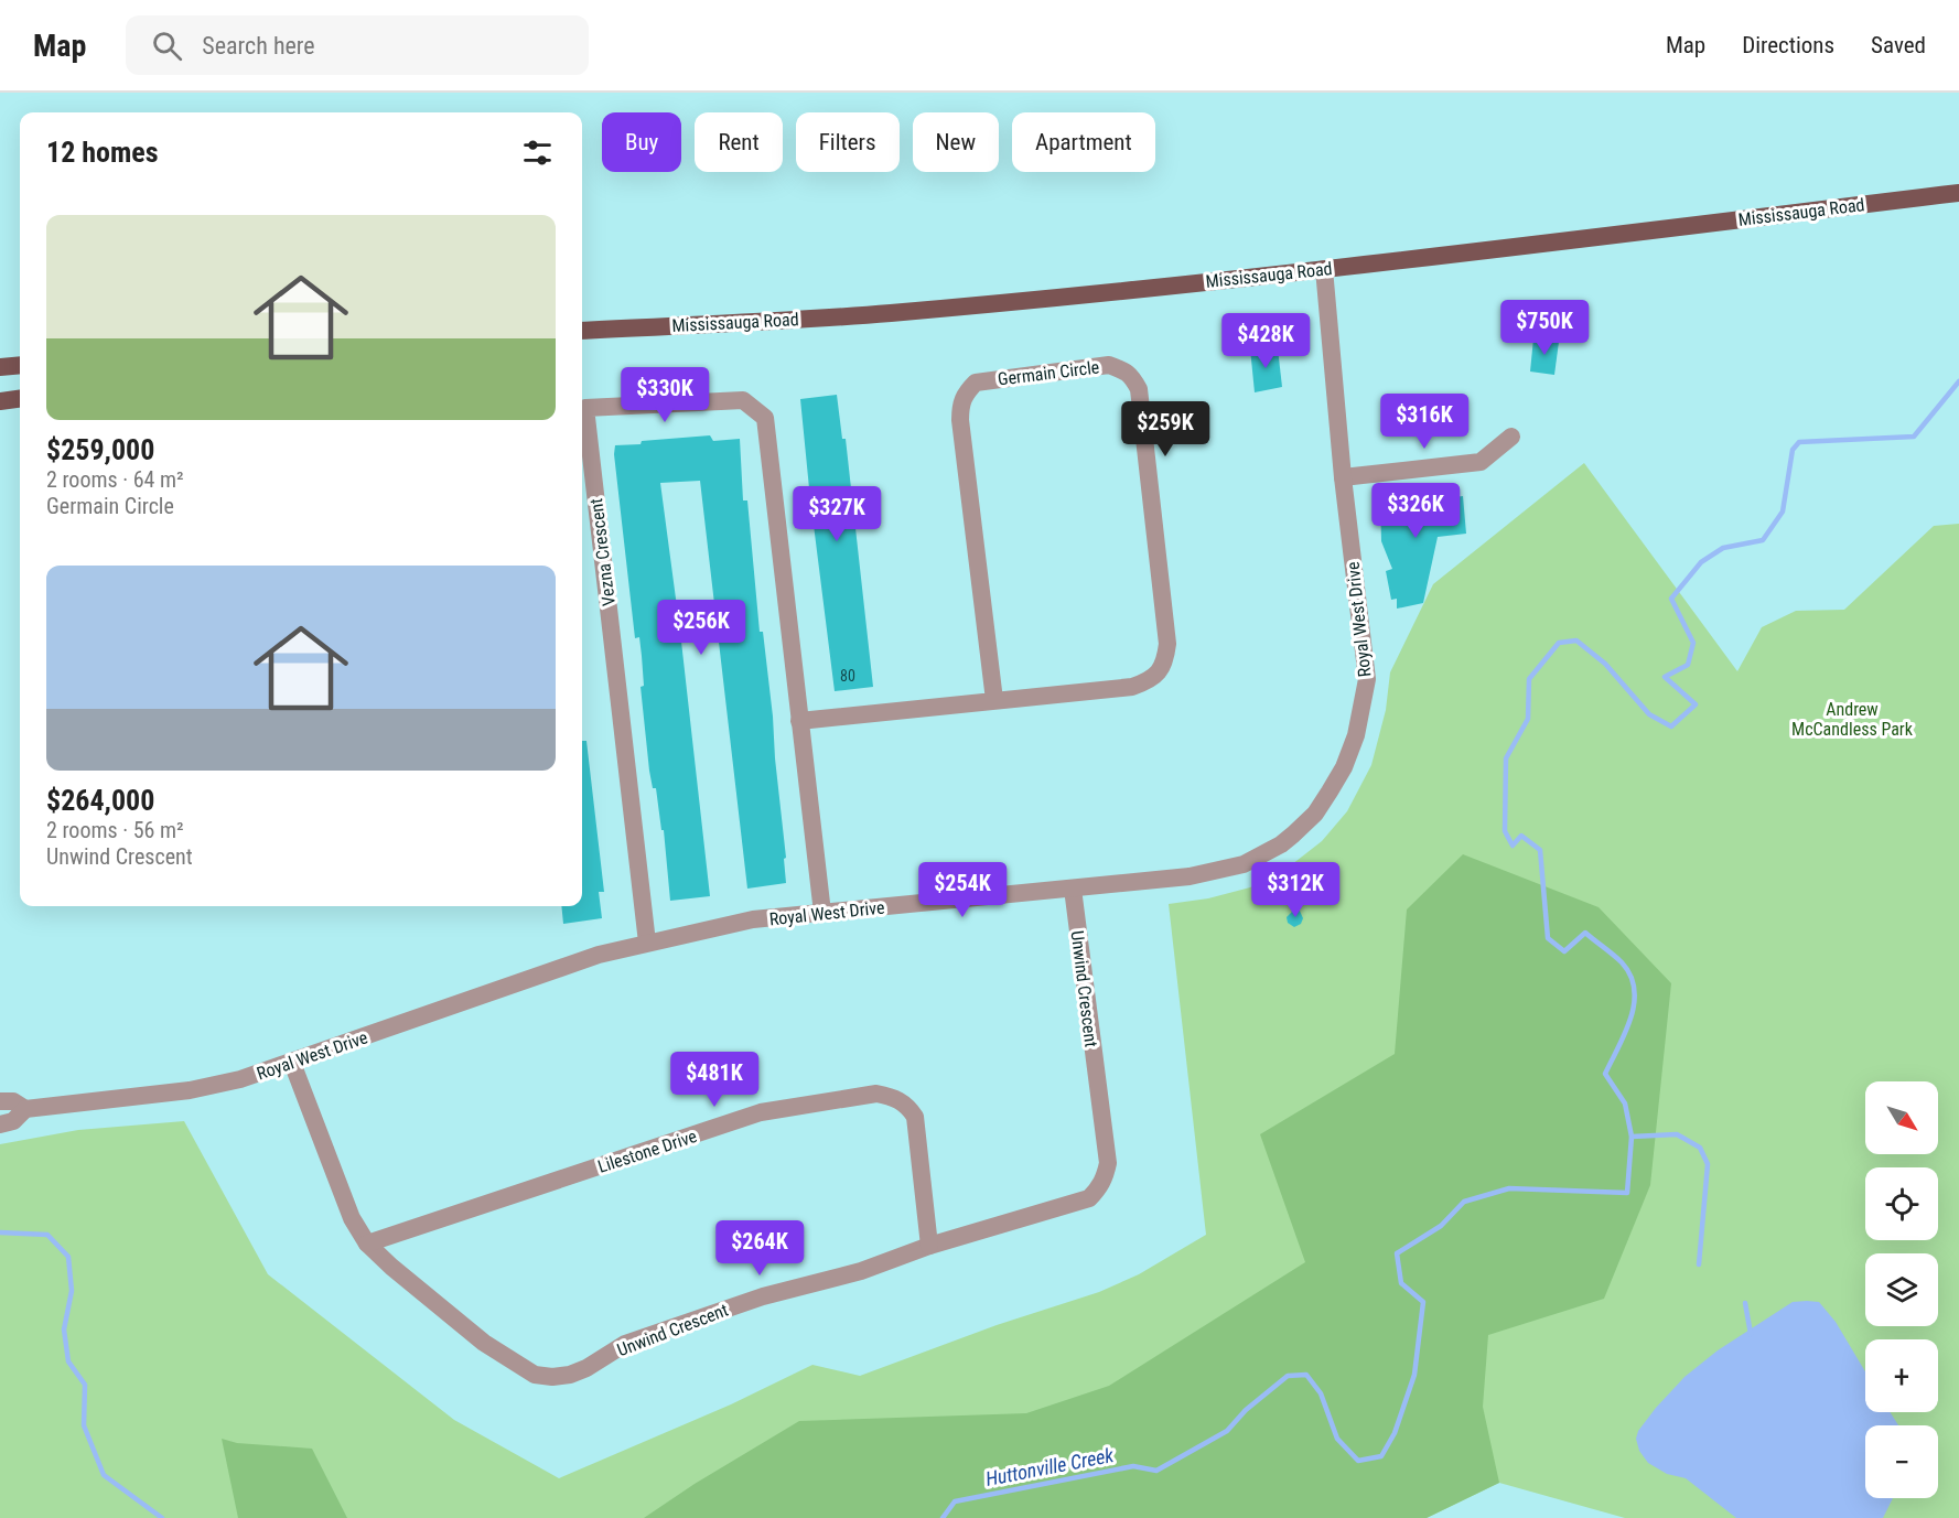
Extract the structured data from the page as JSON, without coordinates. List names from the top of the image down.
{
  "streets": {
    "main road": ["Mississauga Road"],
    "street": [
      "Germain Circle",
      "Vezna Crescent",
      "Royal West Drive",
      "Unwind Crescent",
      "Lilestone Drive"
    ]
  },
  "crossings": [
    ["Mississauga Road", "Royal West Drive"],
    ["Germain Circle", "Vezna Crescent"],
    ["Vezna Crescent", "Royal West Drive"],
    ["Royal West Drive", "Unwind Crescent"],
    ["Unwind Crescent", "Lilestone Drive"]
  ],
  "water": ["Huttonville Creek"],
  "parks": ["Andrew McCandless Park"],
  "house_numbers": ["80"],
  "north": "bottom right",
  "page": {
    "header": "Map",
    "search": "Search here",
    "nav": ["Map", "Directions", "Saved"],
    "chip": [
      "Buy",
      "Rent",
      "Filters",
      "New",
      "Apartment"
    ],
    "heading": "12 homes",
    "list": [
      {
        "name": "$259,000",
        "note": "2 rooms · 64 m² · Germain Circle"
      },
      {
        "name": "$264,000",
        "note": "2 rooms · 56 m² · Unwind Crescent"
      }
    ],
    "price": [
      "$750K",
      "$428K",
      "$330K",
      "$316K",
      "$259K",
      "$326K",
      "$327K",
      "$256K",
      "$254K",
      "$312K",
      "$481K",
      "$264K"
    ],
    "map_buttons": ["+", "−"]
  }
}
